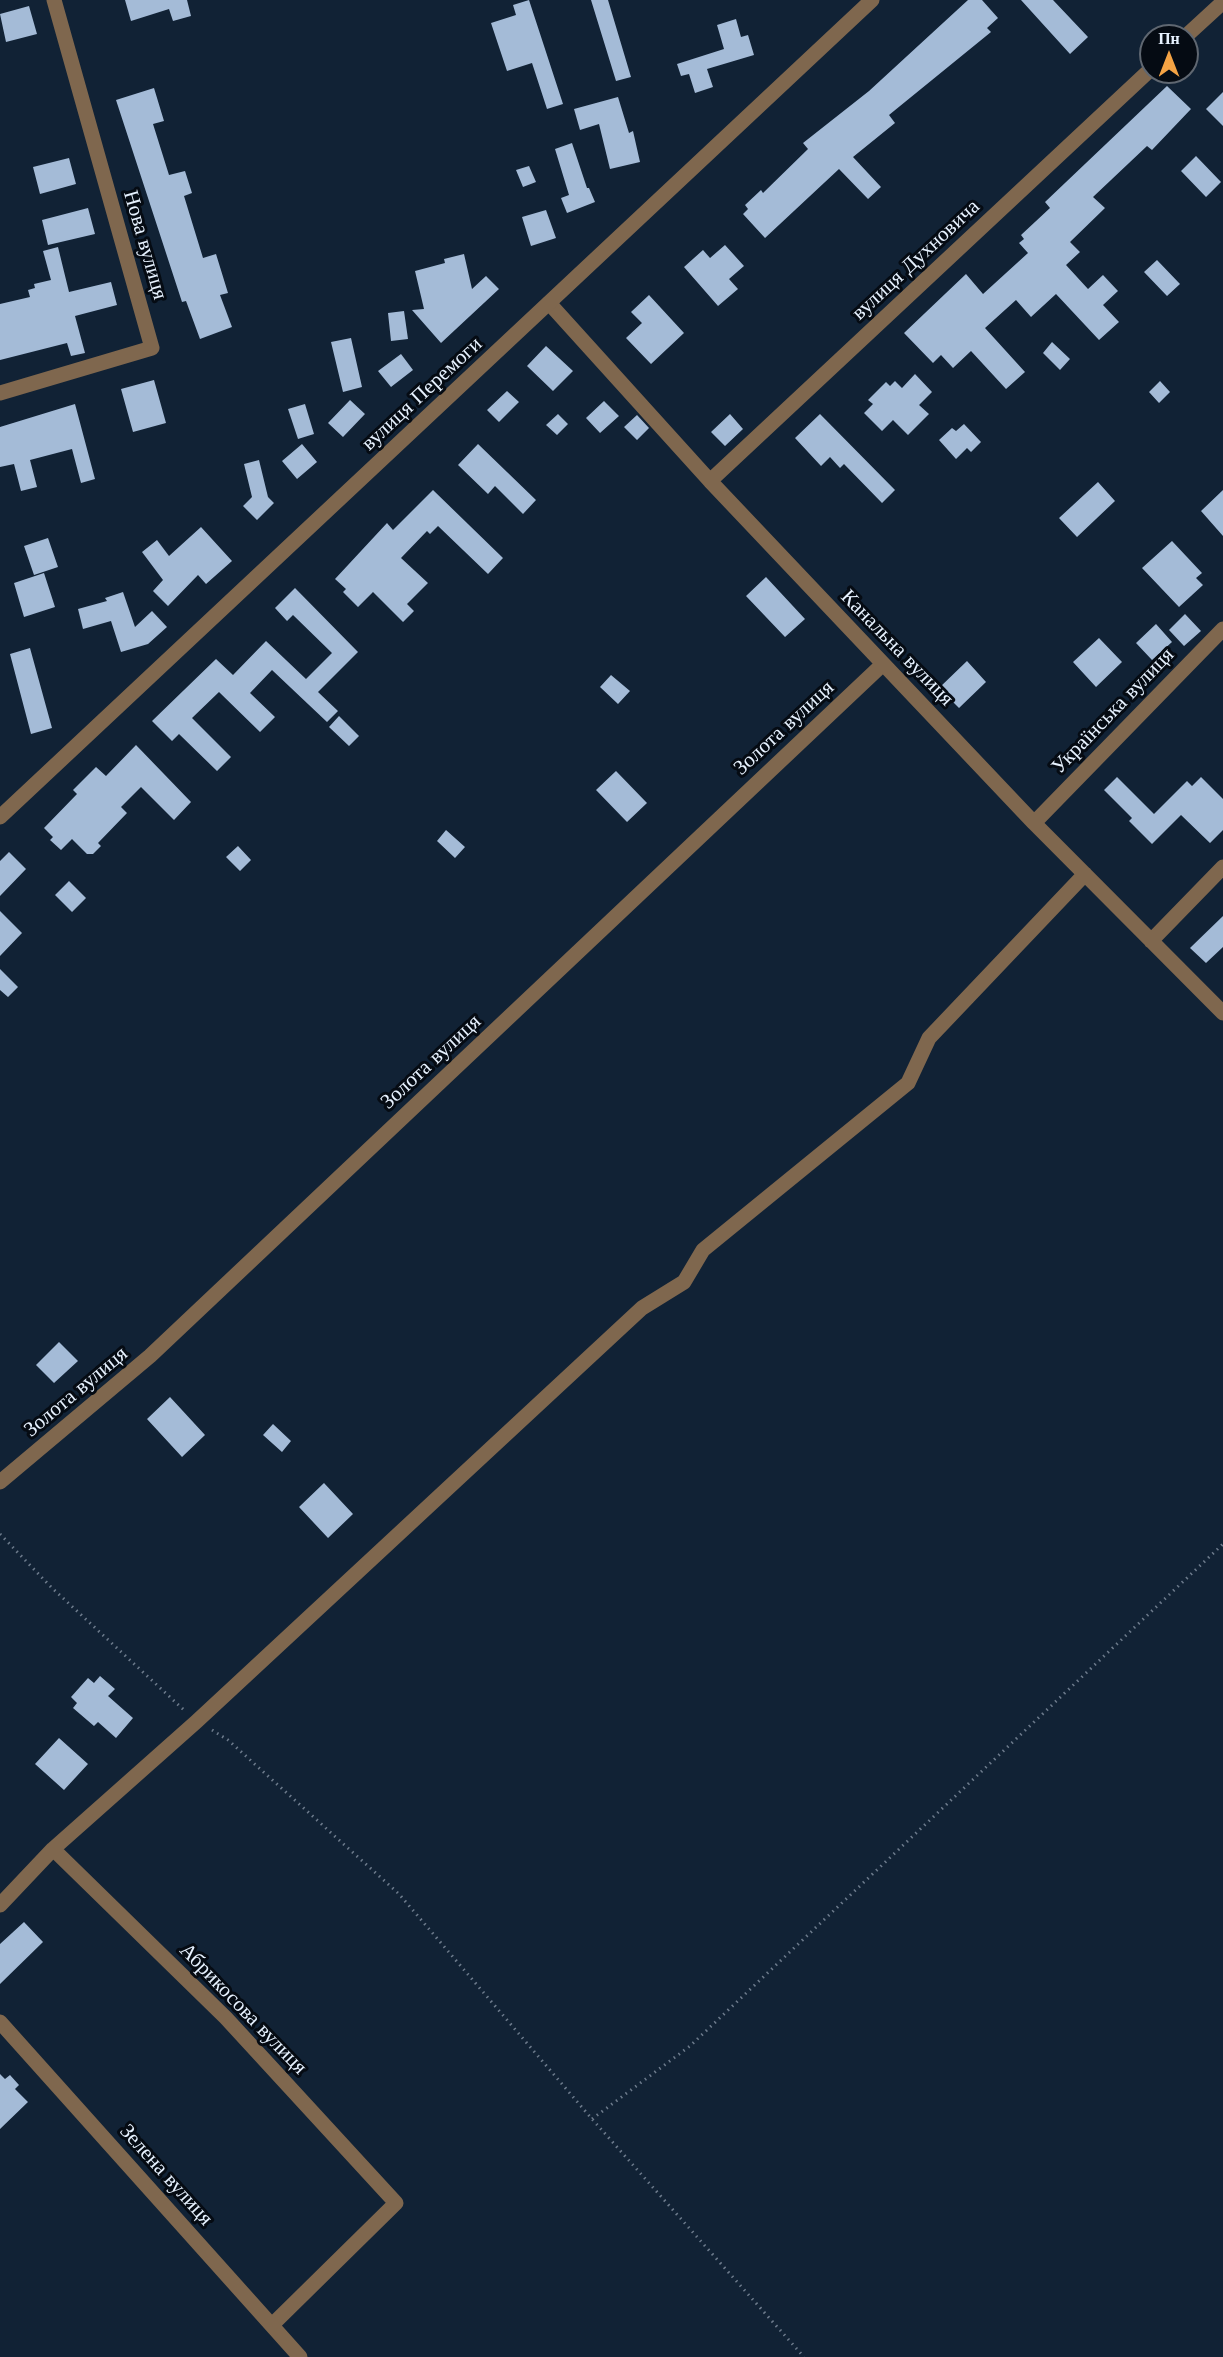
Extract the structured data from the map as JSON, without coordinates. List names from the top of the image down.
{
  "streets": {
    "street": [
      "Нова вулиця",
      "вулиця Духновича",
      "вулиця Перемоги",
      "Канальна вулиця",
      "Українська вулиця",
      "Золота вулиця",
      "Абрикосова вулиця",
      "Зелена вулиця"
    ]
  },
  "crossings": [
    ["вулиця Духновича", "Канальна вулиця"],
    ["вулиця Перемоги", "Канальна вулиця"],
    ["Канальна вулиця", "Українська вулиця"],
    ["Канальна вулиця", "Золота вулиця"],
    ["Абрикосова вулиця", "Зелена вулиця"]
  ],
  "north": "top"
}
